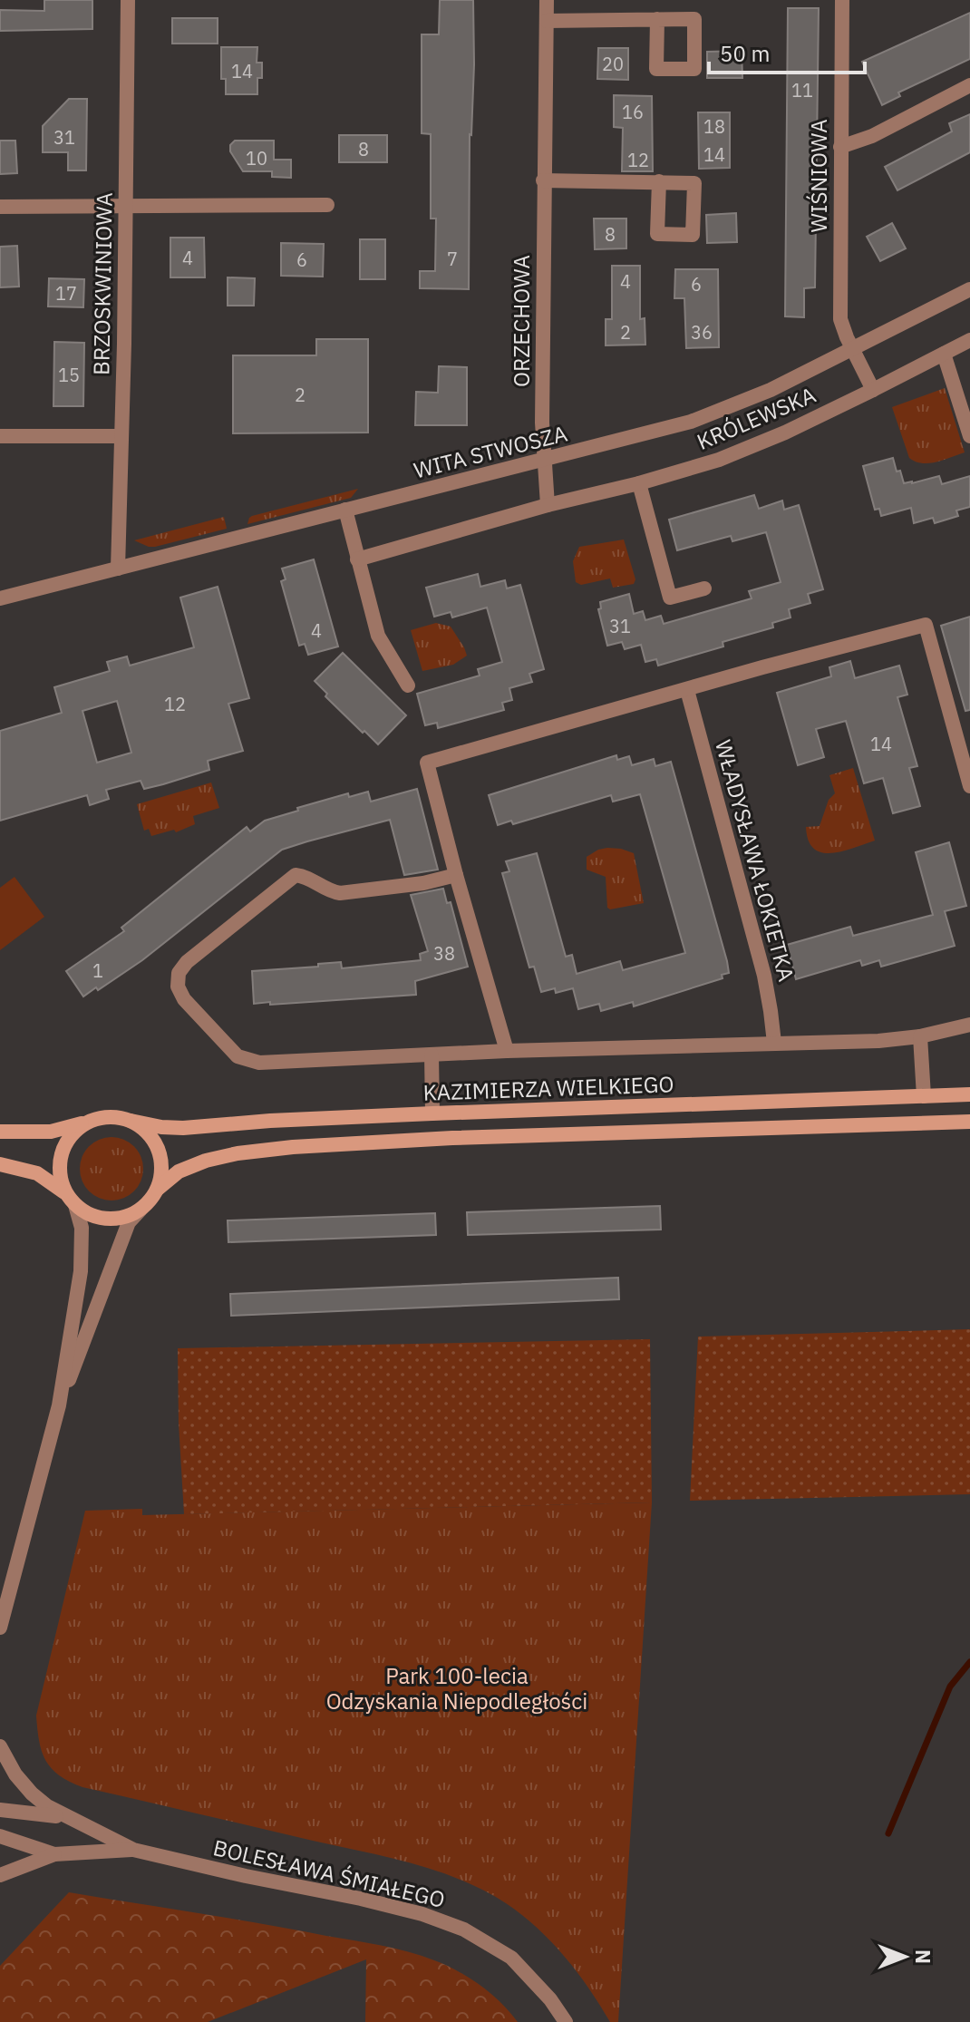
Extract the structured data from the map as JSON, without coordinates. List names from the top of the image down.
{
  "streets": {
    "main road": ["KAZIMIERZA WIELKIEGO"],
    "street": [
      "WIŚNIOWA",
      "BRZOSKWINIOWA",
      "ORZECHOWA",
      "KRÓLEWSKA",
      "WITA STWOSZA",
      "WŁADYSŁAWA ŁOKIETKA",
      "BOLESŁAWA ŚMIAŁEGO"
    ]
  },
  "crossings": [
    ["WIŚNIOWA", "KRÓLEWSKA"],
    ["WIŚNIOWA", "WITA STWOSZA"],
    ["BRZOSKWINIOWA", "WITA STWOSZA"],
    ["ORZECHOWA", "WITA STWOSZA"]
  ],
  "parks": ["Park 100-lecia Odzyskania Niepodległości"],
  "house_numbers": [
    "20",
    "14",
    "11",
    "16",
    "18",
    "31",
    "8",
    "14",
    "10",
    "12",
    "8",
    "4",
    "7",
    "6",
    "4",
    "6",
    "17",
    "2",
    "36",
    "15",
    "2",
    "31",
    "4",
    "12",
    "14",
    "38",
    "1"
  ],
  "scale_bar": "50 m",
  "north": "right"
}
